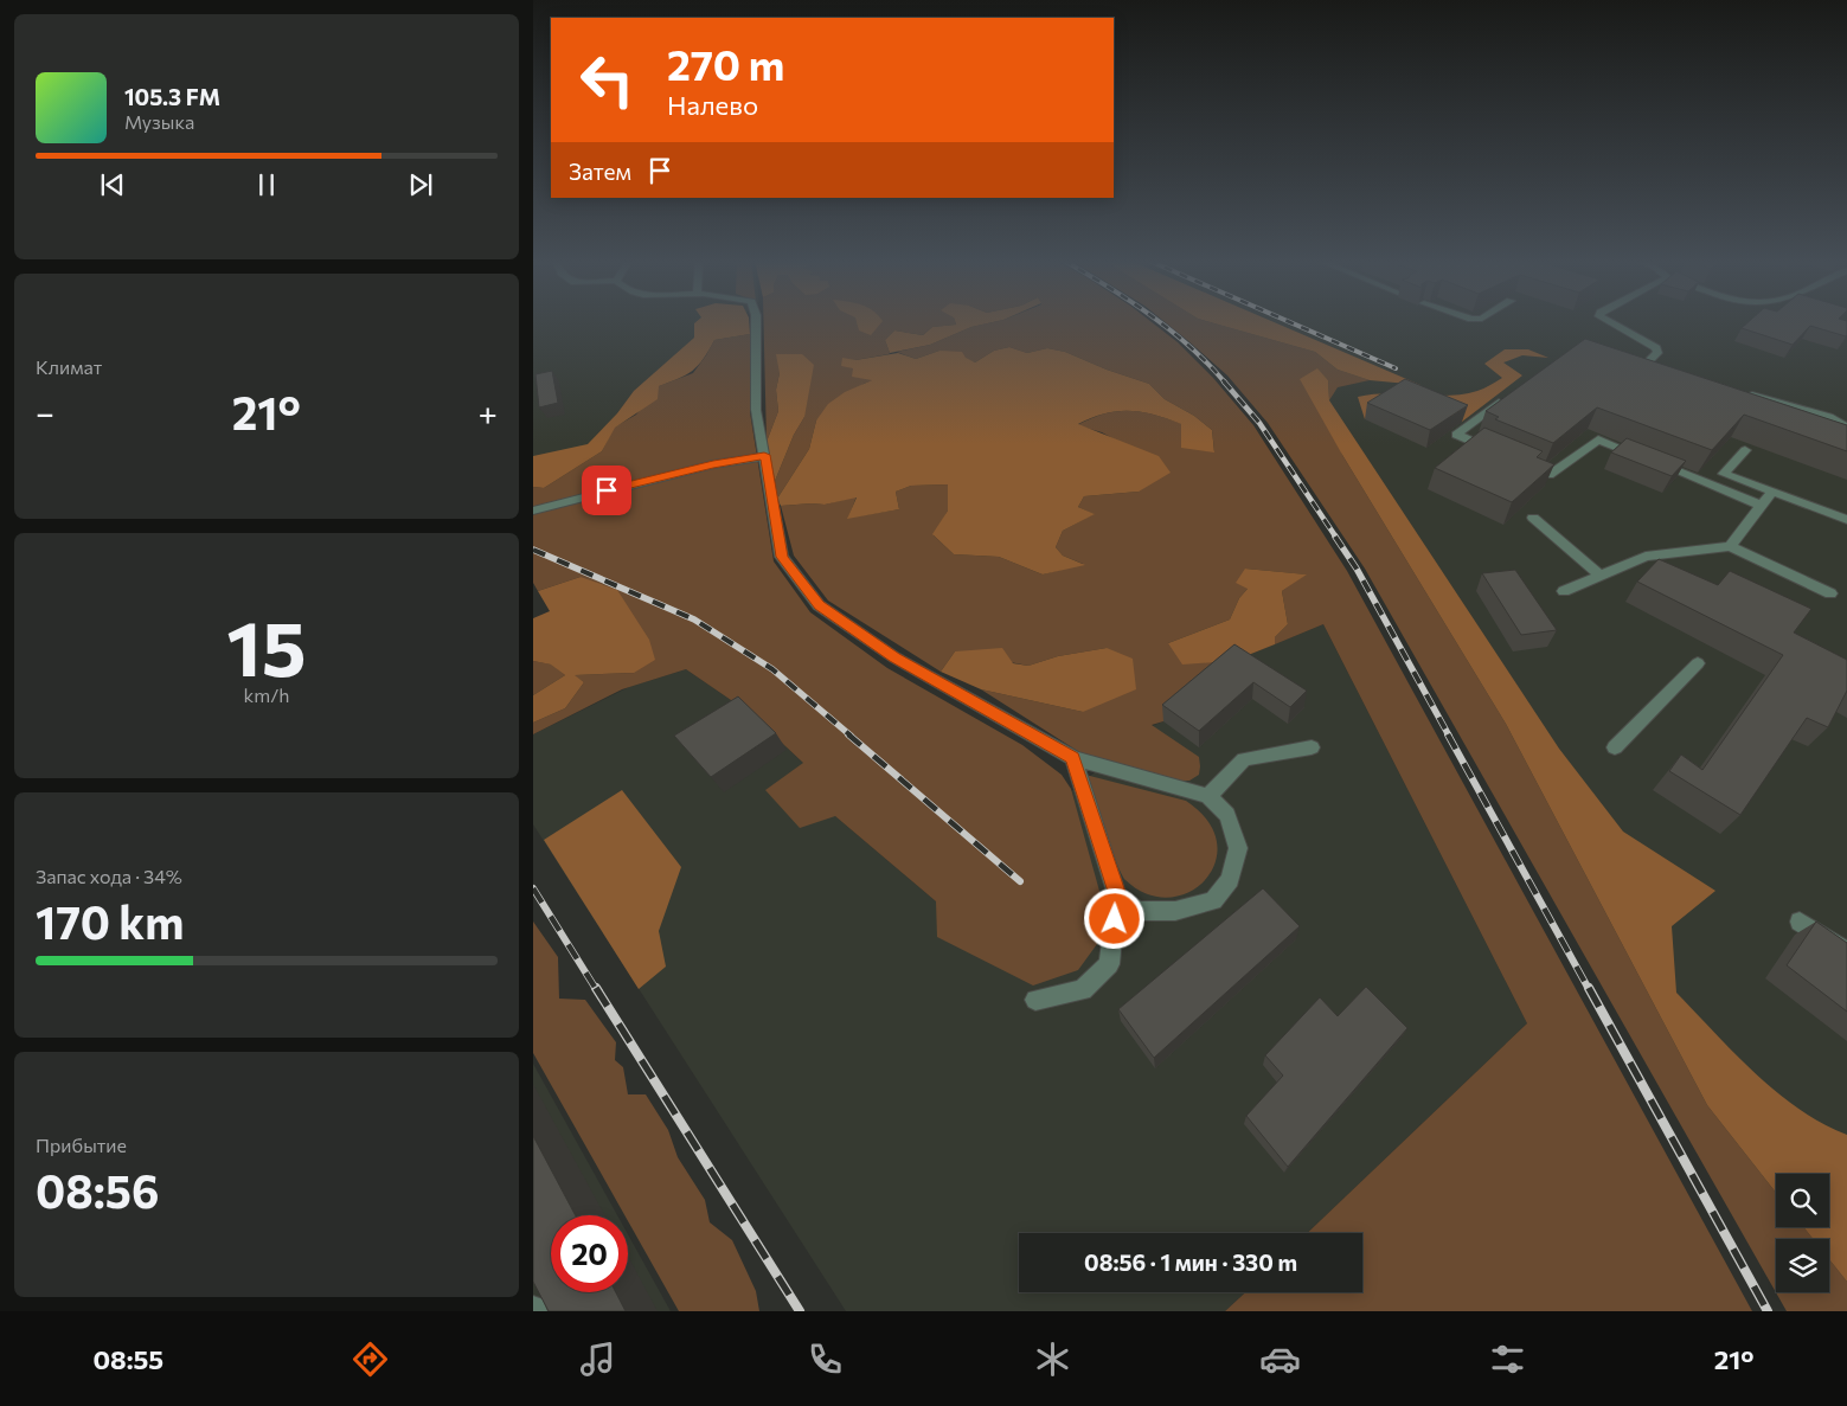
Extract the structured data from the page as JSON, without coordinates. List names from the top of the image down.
{
  "page": {
    "turn": ["270 m", "Налево"],
    "song": ["105.3 FM", "Музыка"],
    "then": "Затем",
    "tile": [
      "Климат",
      ["15", "km/h"],
      ["Запас хода · 34%", "170 km"],
      ["Прибытие", "08:56"]
    ],
    "heat": ["−", "21°", "+"],
    "limit": "20",
    "trip": "08:56 · 1 мин · 330 m",
    "tabs": ["08:55", "21°"]
  }
}
